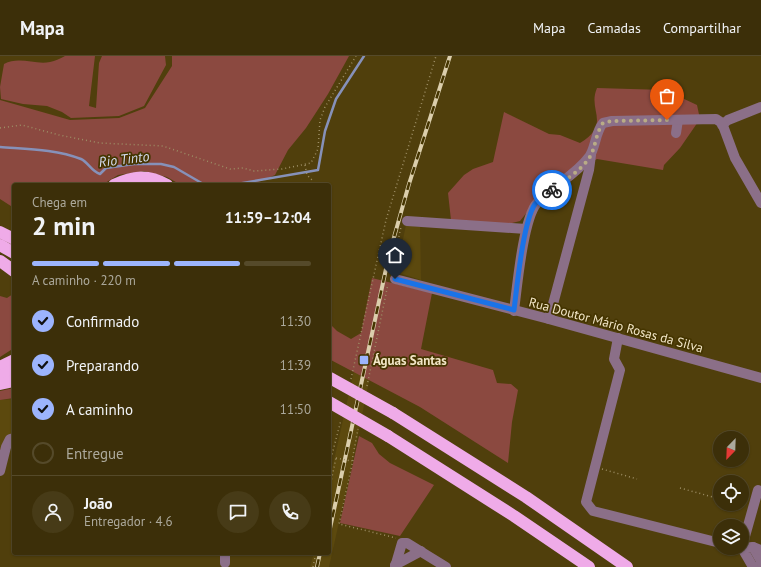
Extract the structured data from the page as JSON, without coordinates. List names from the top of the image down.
{
  "streets": {
    "street": ["Rua Doutor Mário Rosas da Silva"]
  },
  "water": ["Rio Tinto"],
  "places": {
    "transit": ["Águas Santas"]
  },
  "north": "bottom left",
  "page": {
    "header": "Mapa",
    "nav": ["Mapa", "Camadas", "Compartilhar"],
    "heading": ["2 min", "Chega em", "11:59–12:04"],
    "panel": ["João", "Entregador · 4.6"],
    "bar": "A caminho · 220 m",
    "list": [
      ["Confirmado", "11:30"],
      ["Preparando", "11:39"],
      ["A caminho", "11:50"],
      "Entregue"
    ]
  }
}
